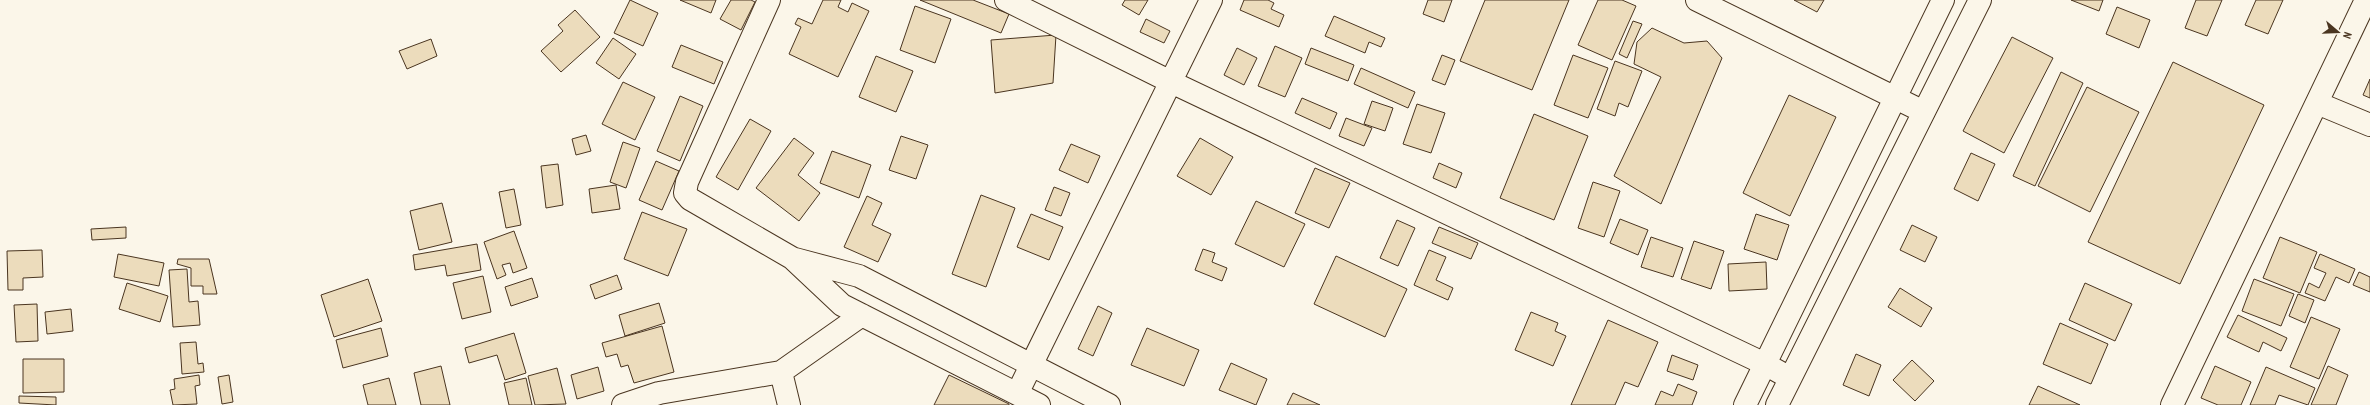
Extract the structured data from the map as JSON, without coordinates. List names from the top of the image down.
{
  "north": "right"
}
